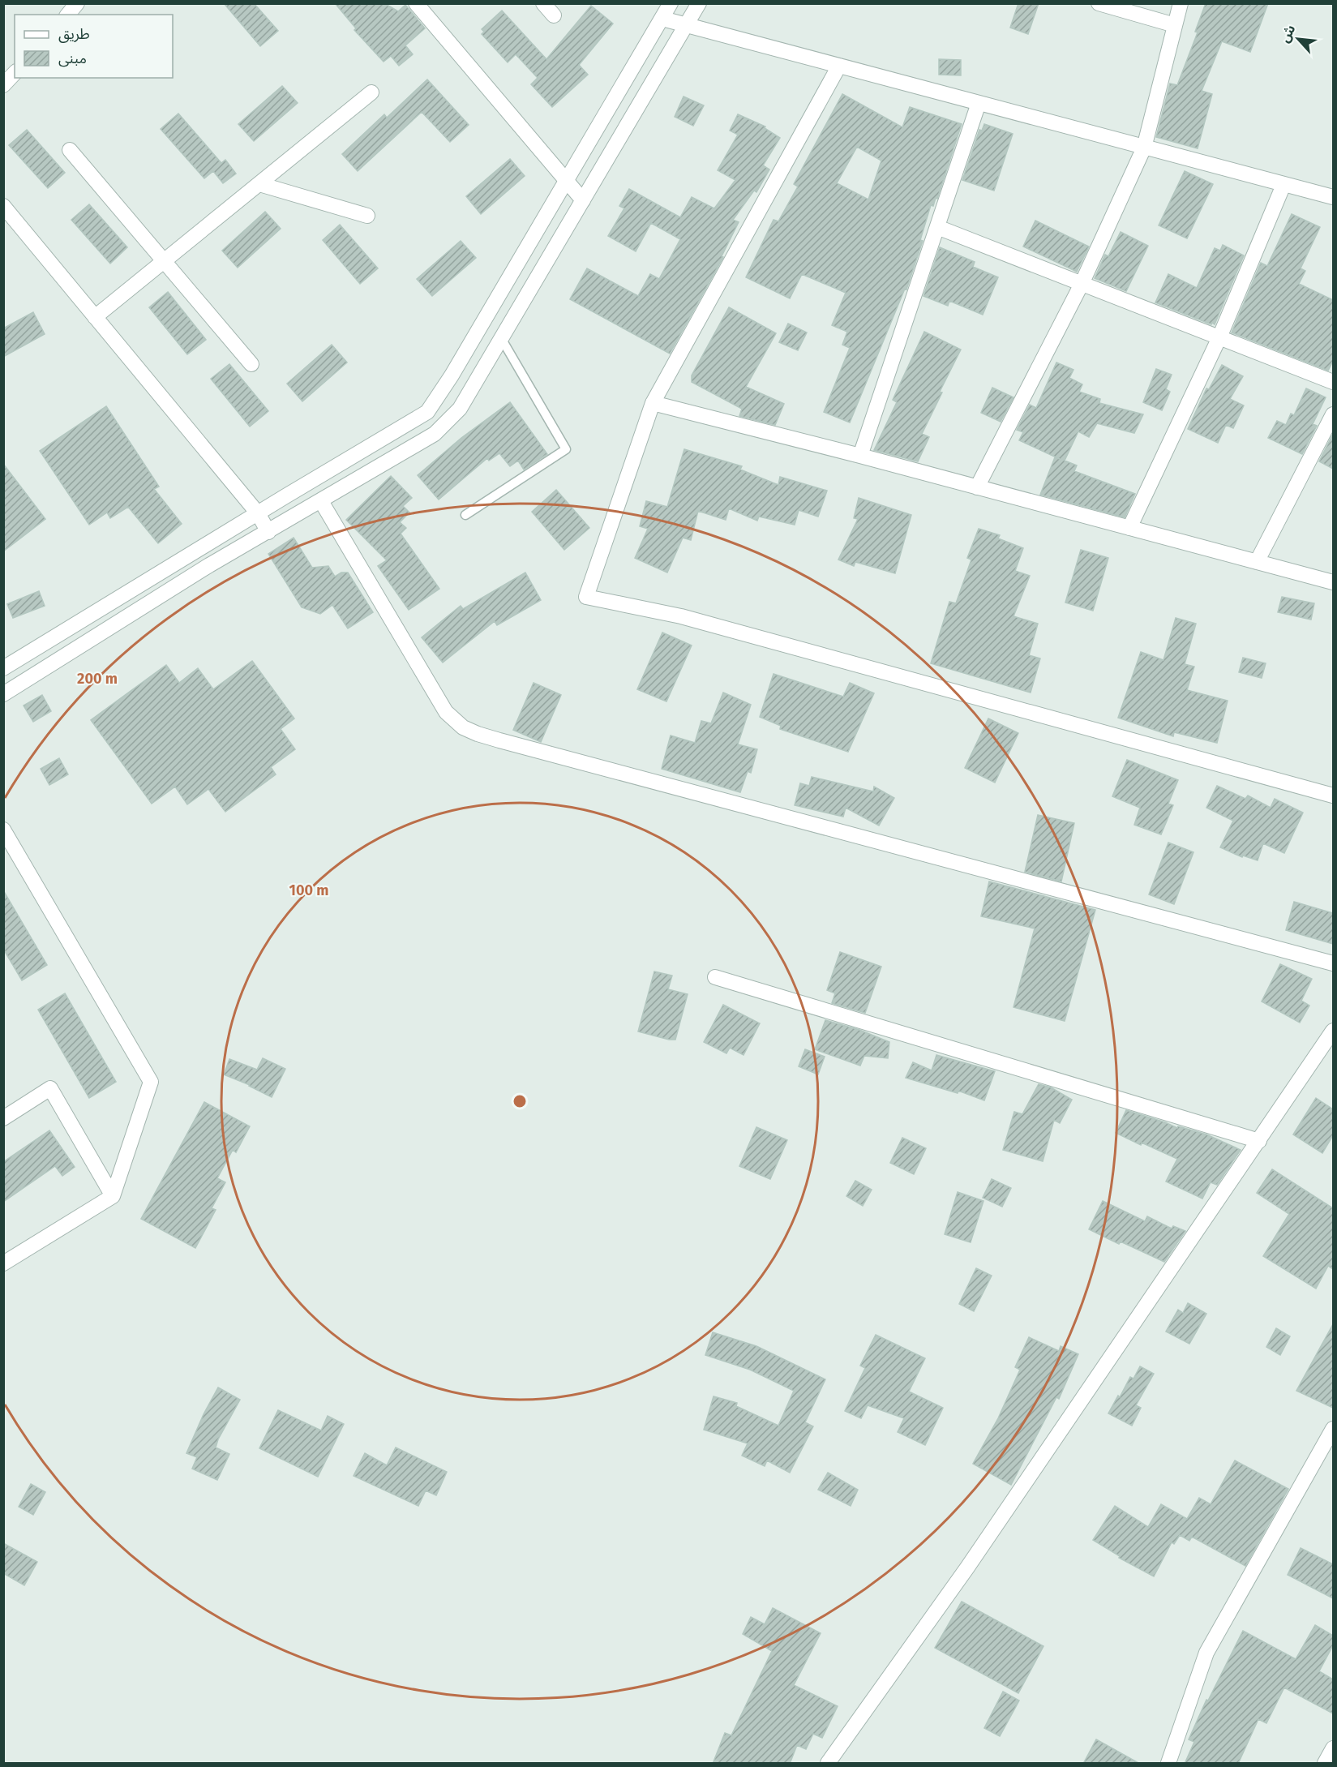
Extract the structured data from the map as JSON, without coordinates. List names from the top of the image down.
{
  "legend": ["طريق", "مبنى"],
  "north": "top left",
  "rings": ["200 m", "100 m"]
}
